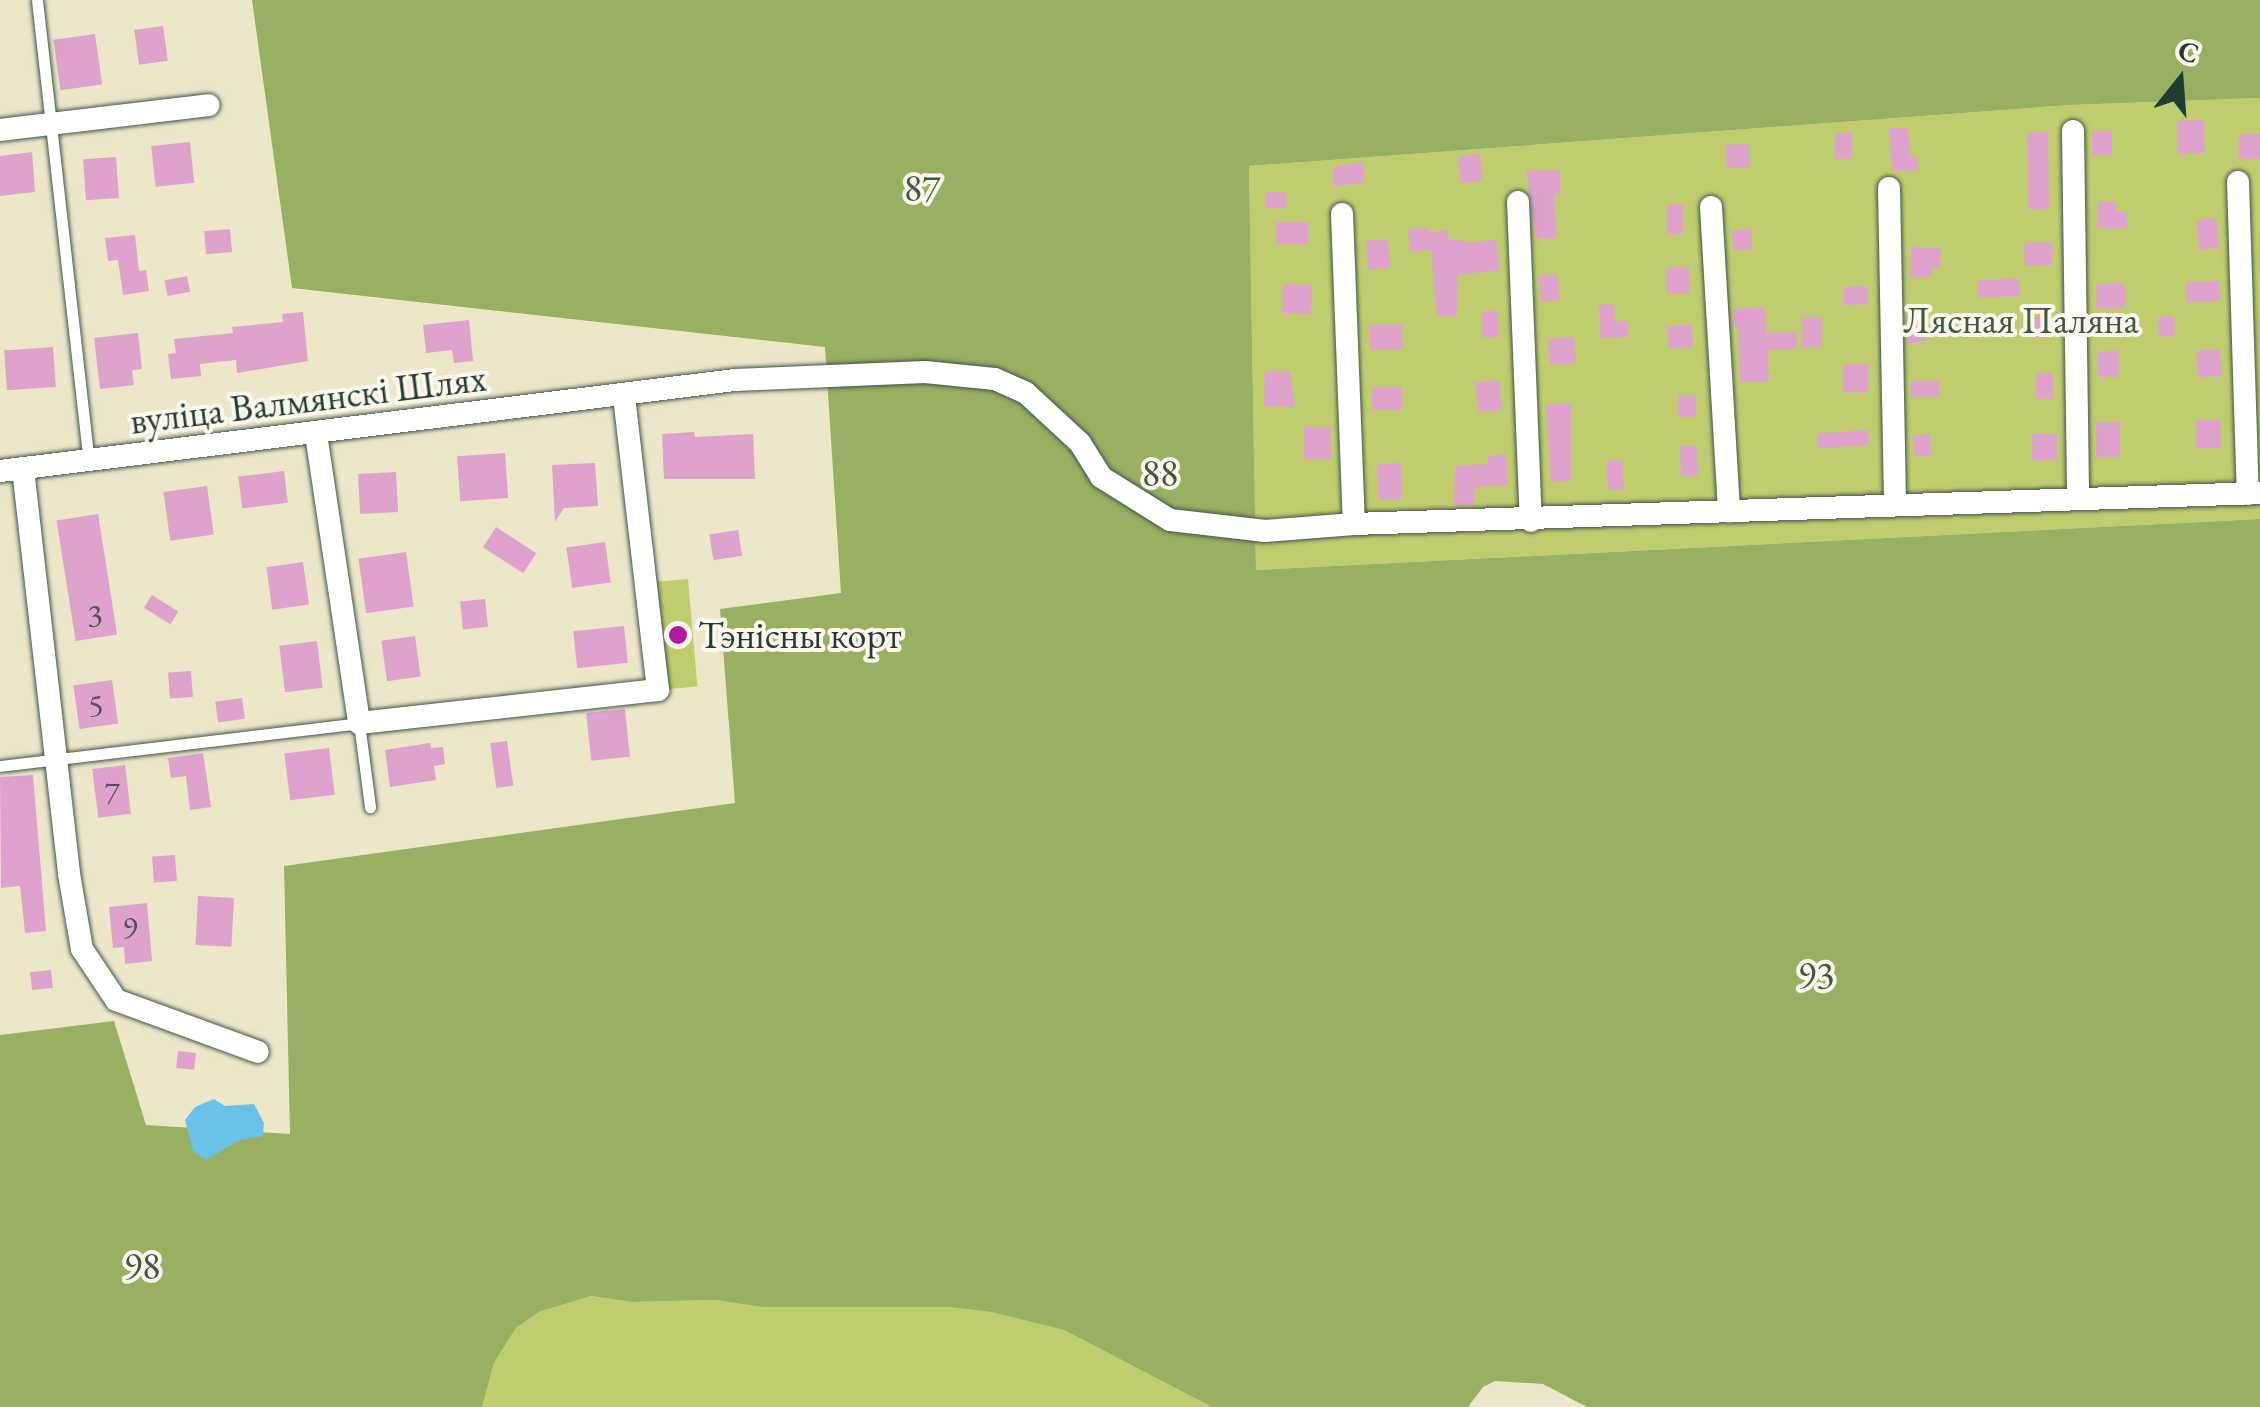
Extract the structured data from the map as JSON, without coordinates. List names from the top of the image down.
{
  "streets": {
    "street": ["вуліца Валмянскі Шлях"]
  },
  "parks": [
    "87",
    "Лясная Паляна",
    "88",
    "93",
    "98"
  ],
  "places": ["Тэнісны корт"],
  "house_numbers": [
    "3",
    "5",
    "7",
    "9"
  ],
  "north": "top"
}
